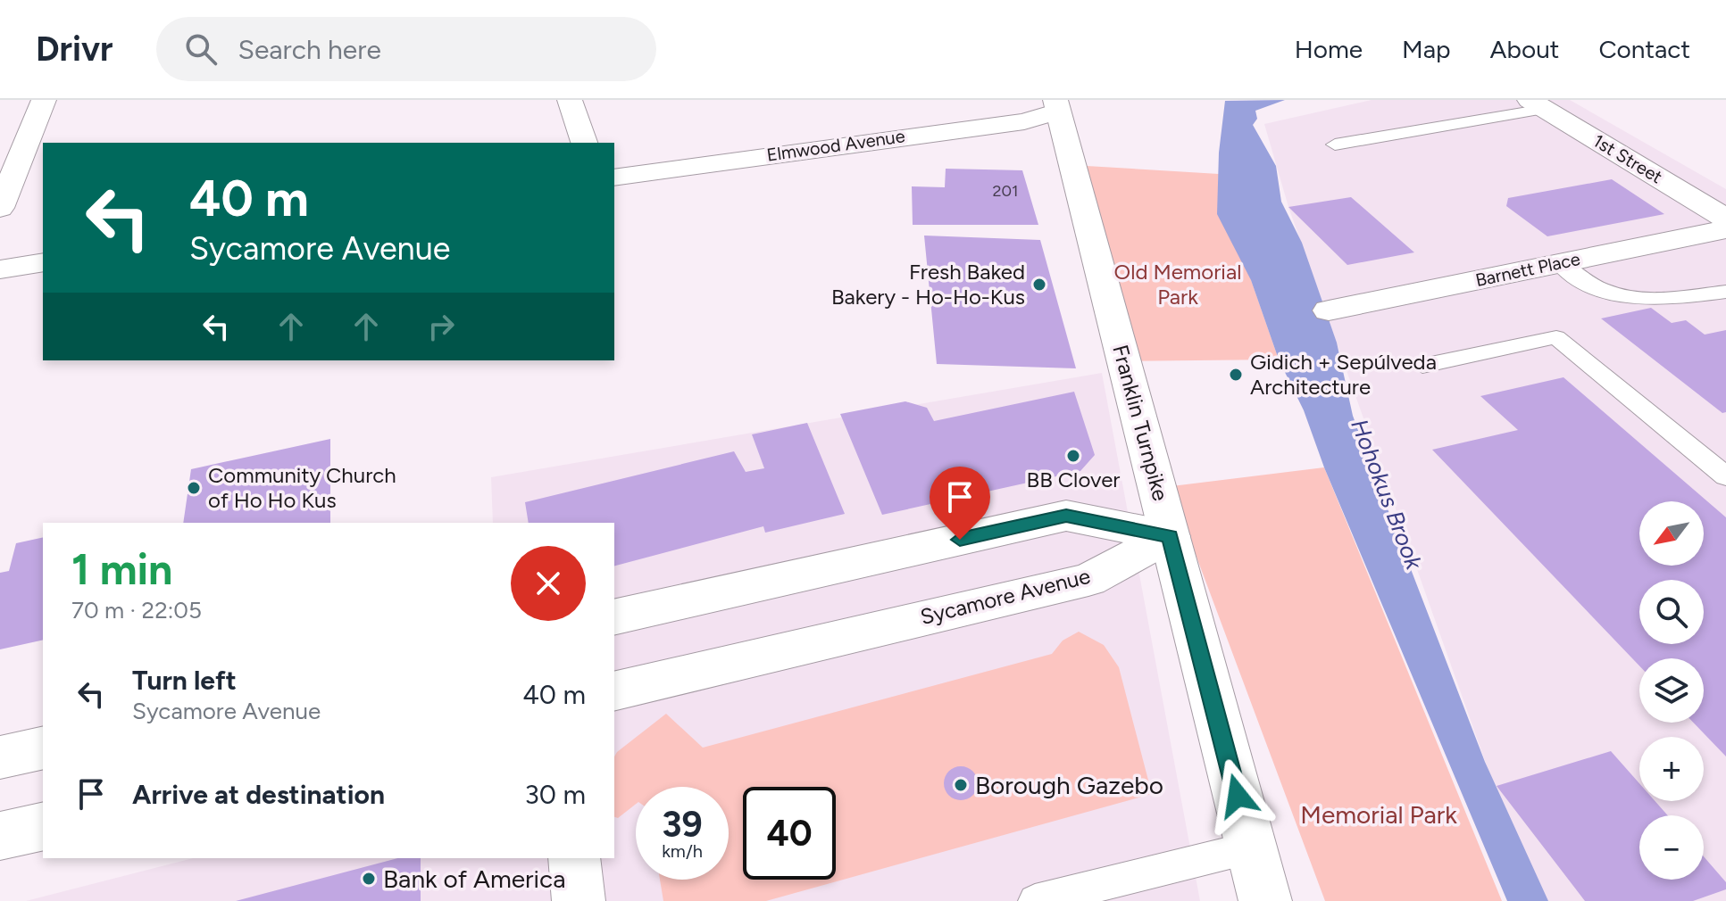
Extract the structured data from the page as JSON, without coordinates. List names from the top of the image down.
{
  "streets": {
    "street": [
      "Elmwood Avenue",
      "1st Street",
      "Barnett Place",
      "Franklin Turnpike",
      "Sycamore Avenue"
    ]
  },
  "crossings": [
    ["Elmwood Avenue", "Franklin Turnpike"],
    ["Franklin Turnpike", "Sycamore Avenue"]
  ],
  "water": ["Hohokus Brook"],
  "parks": ["Old Memorial Park", "Memorial Park"],
  "places": [
    "Fresh Baked Bakery - Ho-Ho-Kus",
    "Gidich + Sepúlveda Architecture",
    "BB Clover",
    "Community Church of Ho Ho Kus",
    "Borough Gazebo",
    "Bank of America"
  ],
  "house_numbers": ["201"],
  "north": "bottom left",
  "page": {
    "header": "Drivr",
    "search": "Search here",
    "nav": [
      "Home",
      "Map",
      "About",
      "Contact"
    ],
    "turn": ["40 m", "Sycamore Avenue"],
    "map_buttons": ["+", "−"],
    "heading": ["1 min", "70 m · 22:05"],
    "list": [
      {
        "name": "Turn left",
        "note": "Sycamore Avenue",
        "value": "40 m"
      },
      {
        "name": "Arrive at destination",
        "value": "30 m"
      }
    ],
    "speed": "39 km/h",
    "limit": "40"
  }
}
